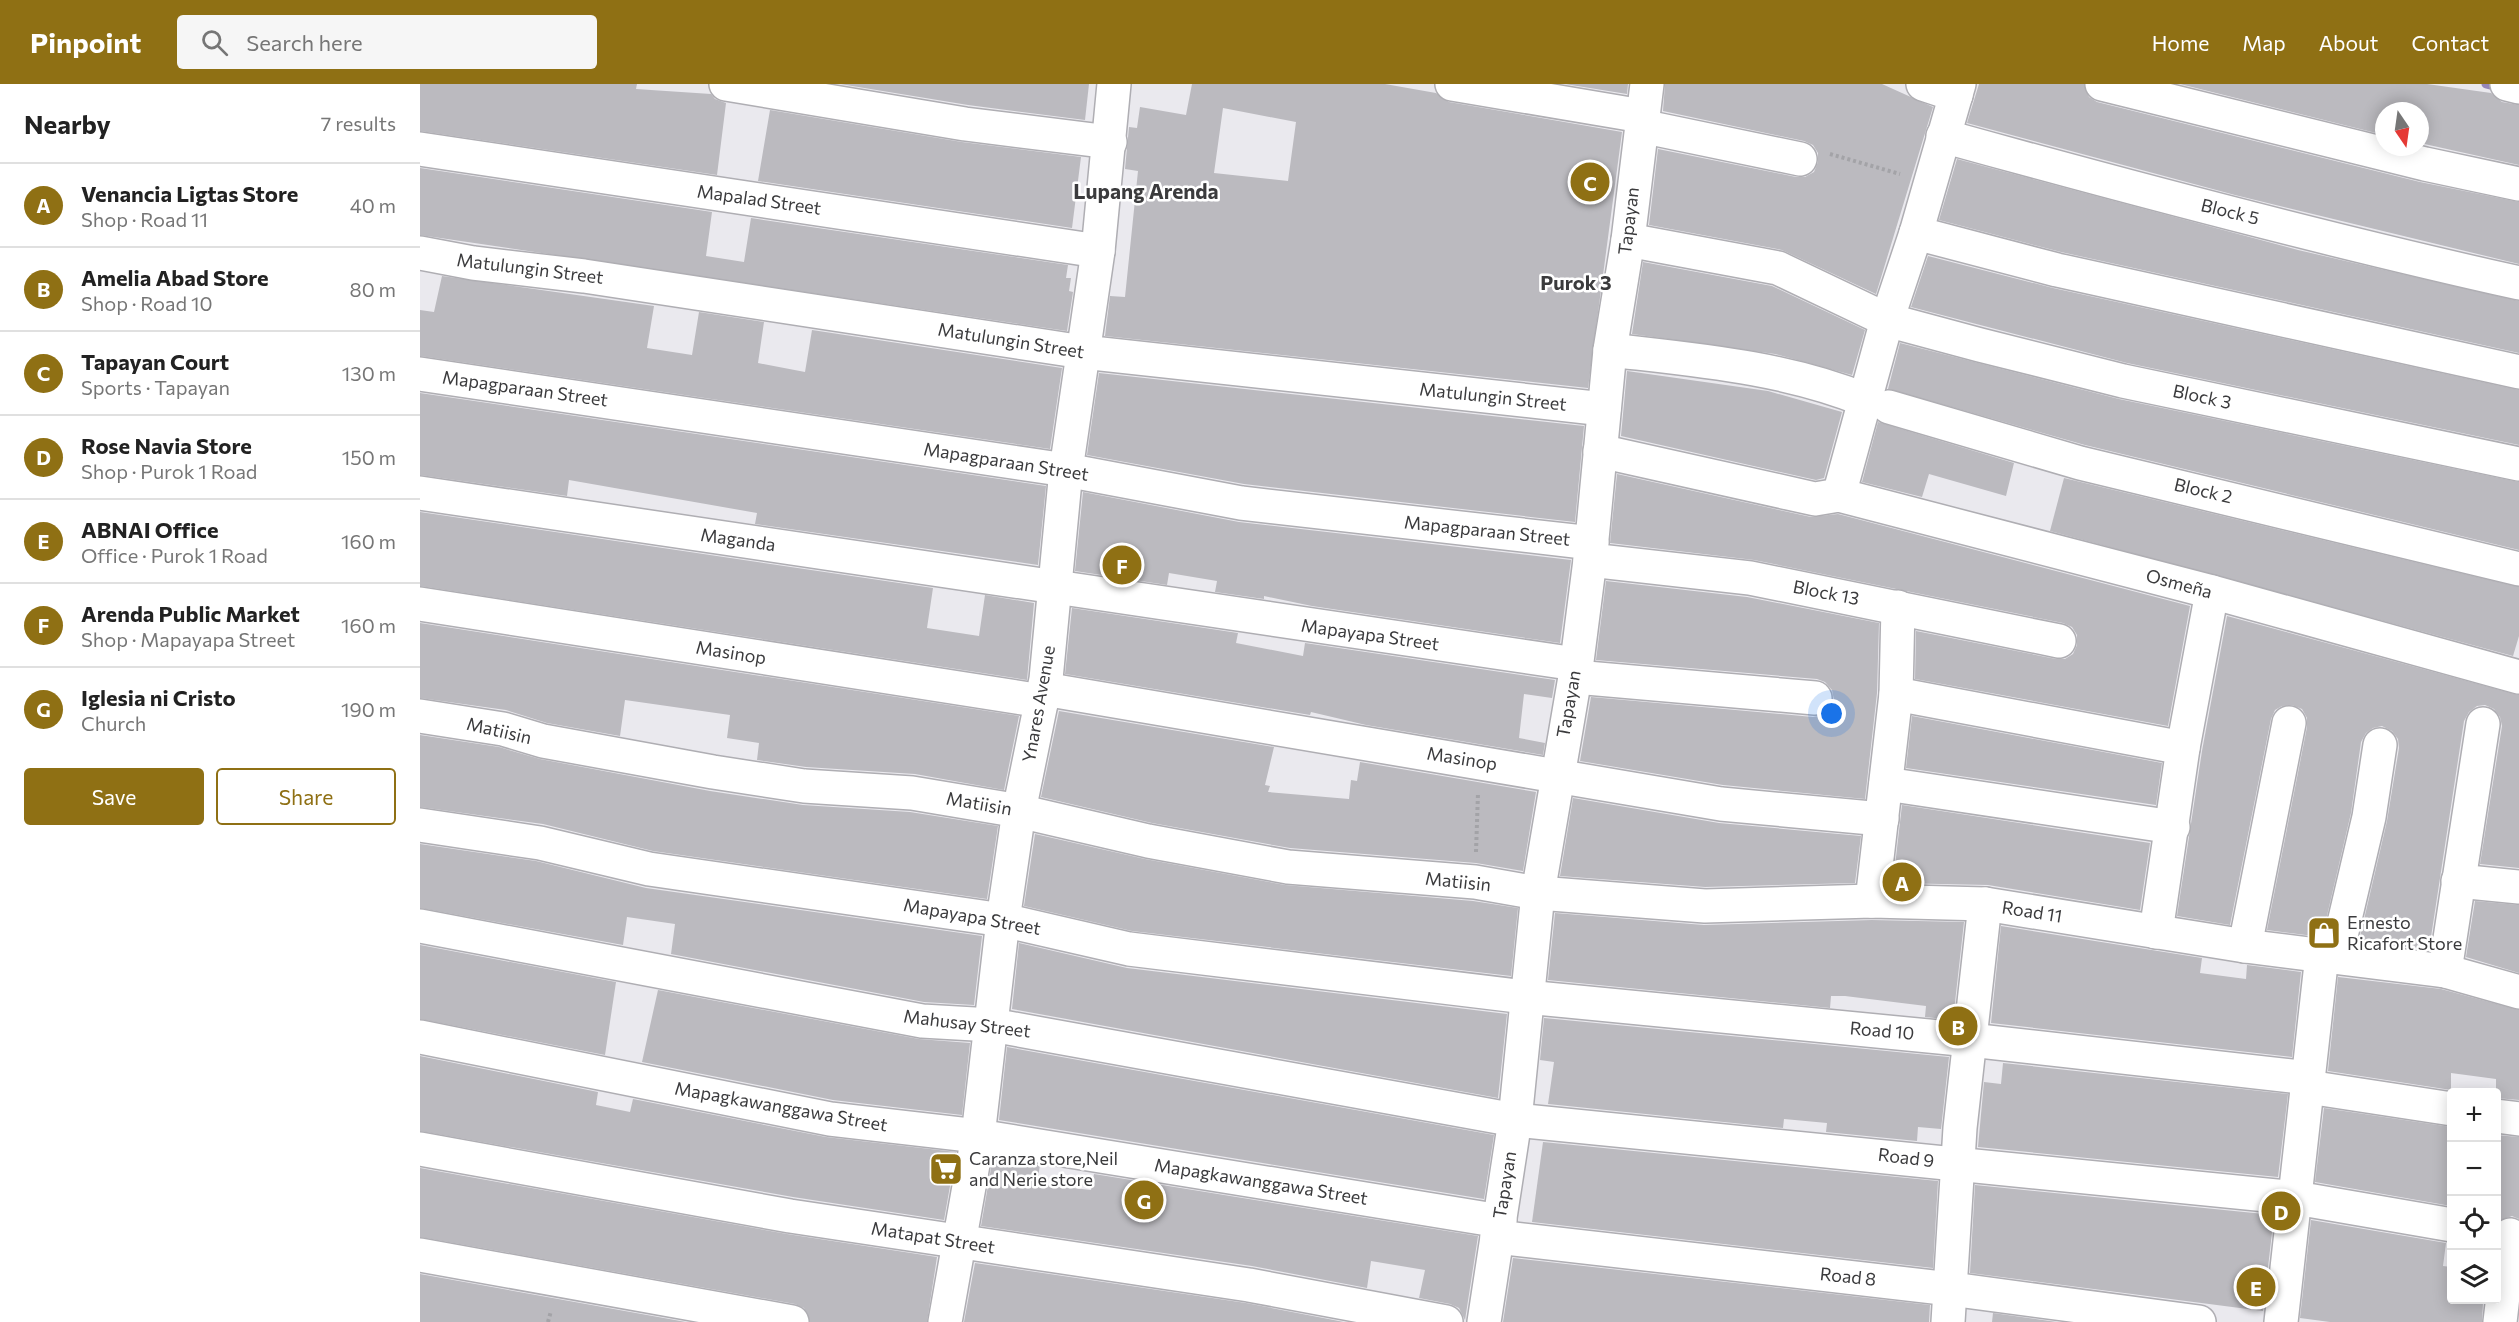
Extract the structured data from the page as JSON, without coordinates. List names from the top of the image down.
{
  "streets": {
    "street": [
      "Mapalad Street",
      "Block 5",
      "Tapayan",
      "Matulungin Street",
      "Mapagparaan Street",
      "Block 3",
      "Block 2",
      "Maganda",
      "Osmeña",
      "Block 13",
      "Mapayapa Street",
      "Masinop",
      "Ynares Avenue",
      "Matiisin",
      "Road 11",
      "Mahusay Street",
      "Road 10",
      "Mapagkawanggawa Street",
      "Road 9",
      "Matapat Street",
      "Road 8"
    ]
  },
  "crossings": [
    ["Mapalad Street", "Ynares Avenue"],
    ["Tapayan", "Matulungin Street"],
    ["Tapayan", "Mapagparaan Street"],
    ["Tapayan", "Block 3"],
    ["Tapayan", "Block 2"],
    ["Tapayan", "Osmeña"],
    ["Tapayan", "Block 13"],
    ["Tapayan", "Mapayapa Street"],
    ["Tapayan", "Masinop"],
    ["Tapayan", "Matiisin"],
    ["Tapayan", "Road 11"],
    ["Tapayan", "Mahusay Street"],
    ["Tapayan", "Road 10"],
    ["Tapayan", "Mapagkawanggawa Street"],
    ["Tapayan", "Road 9"],
    ["Tapayan", "Road 8"],
    ["Matulungin Street", "Ynares Avenue"],
    ["Mapagparaan Street", "Block 13"],
    ["Mapagparaan Street", "Ynares Avenue"],
    ["Maganda", "Mapayapa Street"],
    ["Maganda", "Ynares Avenue"],
    ["Mapayapa Street", "Ynares Avenue"],
    ["Mapayapa Street", "Road 10"],
    ["Masinop", "Ynares Avenue"],
    ["Ynares Avenue", "Matiisin"],
    ["Ynares Avenue", "Mahusay Street"],
    ["Ynares Avenue", "Mapagkawanggawa Street"],
    ["Ynares Avenue", "Matapat Street"],
    ["Matiisin", "Road 11"],
    ["Mahusay Street", "Road 9"],
    ["Mapagkawanggawa Street", "Road 8"]
  ],
  "districts": ["Lupang Arenda", "Purok 3"],
  "places": {
    "shop": ["Ernesto Ricafort Store"],
    "supermarket": ["Caranza store,Neil and Nerie store"]
  },
  "north": "bottom",
  "page": {
    "header": "Pinpoint",
    "search": "Search here",
    "nav": [
      "Home",
      "Map",
      "About",
      "Contact"
    ],
    "heading": ["Nearby", "7 results"],
    "pins": [
      "C",
      "F",
      "A",
      "B",
      "G",
      "D",
      "E"
    ],
    "list": [
      {
        "mark": "A",
        "name": "Venancia Ligtas Store",
        "note": "Shop · Road 11",
        "value": "40 m"
      },
      {
        "mark": "B",
        "name": "Amelia Abad Store",
        "note": "Shop · Road 10",
        "value": "80 m"
      },
      {
        "mark": "C",
        "name": "Tapayan Court",
        "note": "Sports · Tapayan",
        "value": "130 m"
      },
      {
        "mark": "D",
        "name": "Rose Navia Store",
        "note": "Shop · Purok 1 Road",
        "value": "150 m"
      },
      {
        "mark": "E",
        "name": "ABNAI Office",
        "note": "Office · Purok 1 Road",
        "value": "160 m"
      },
      {
        "mark": "F",
        "name": "Arenda Public Market",
        "note": "Shop · Mapayapa Street",
        "value": "160 m"
      },
      {
        "mark": "G",
        "name": "Iglesia ni Cristo",
        "note": "Church",
        "value": "190 m"
      }
    ],
    "buttons": ["Save", "Share"],
    "map_buttons": ["+", "−"]
  }
}
